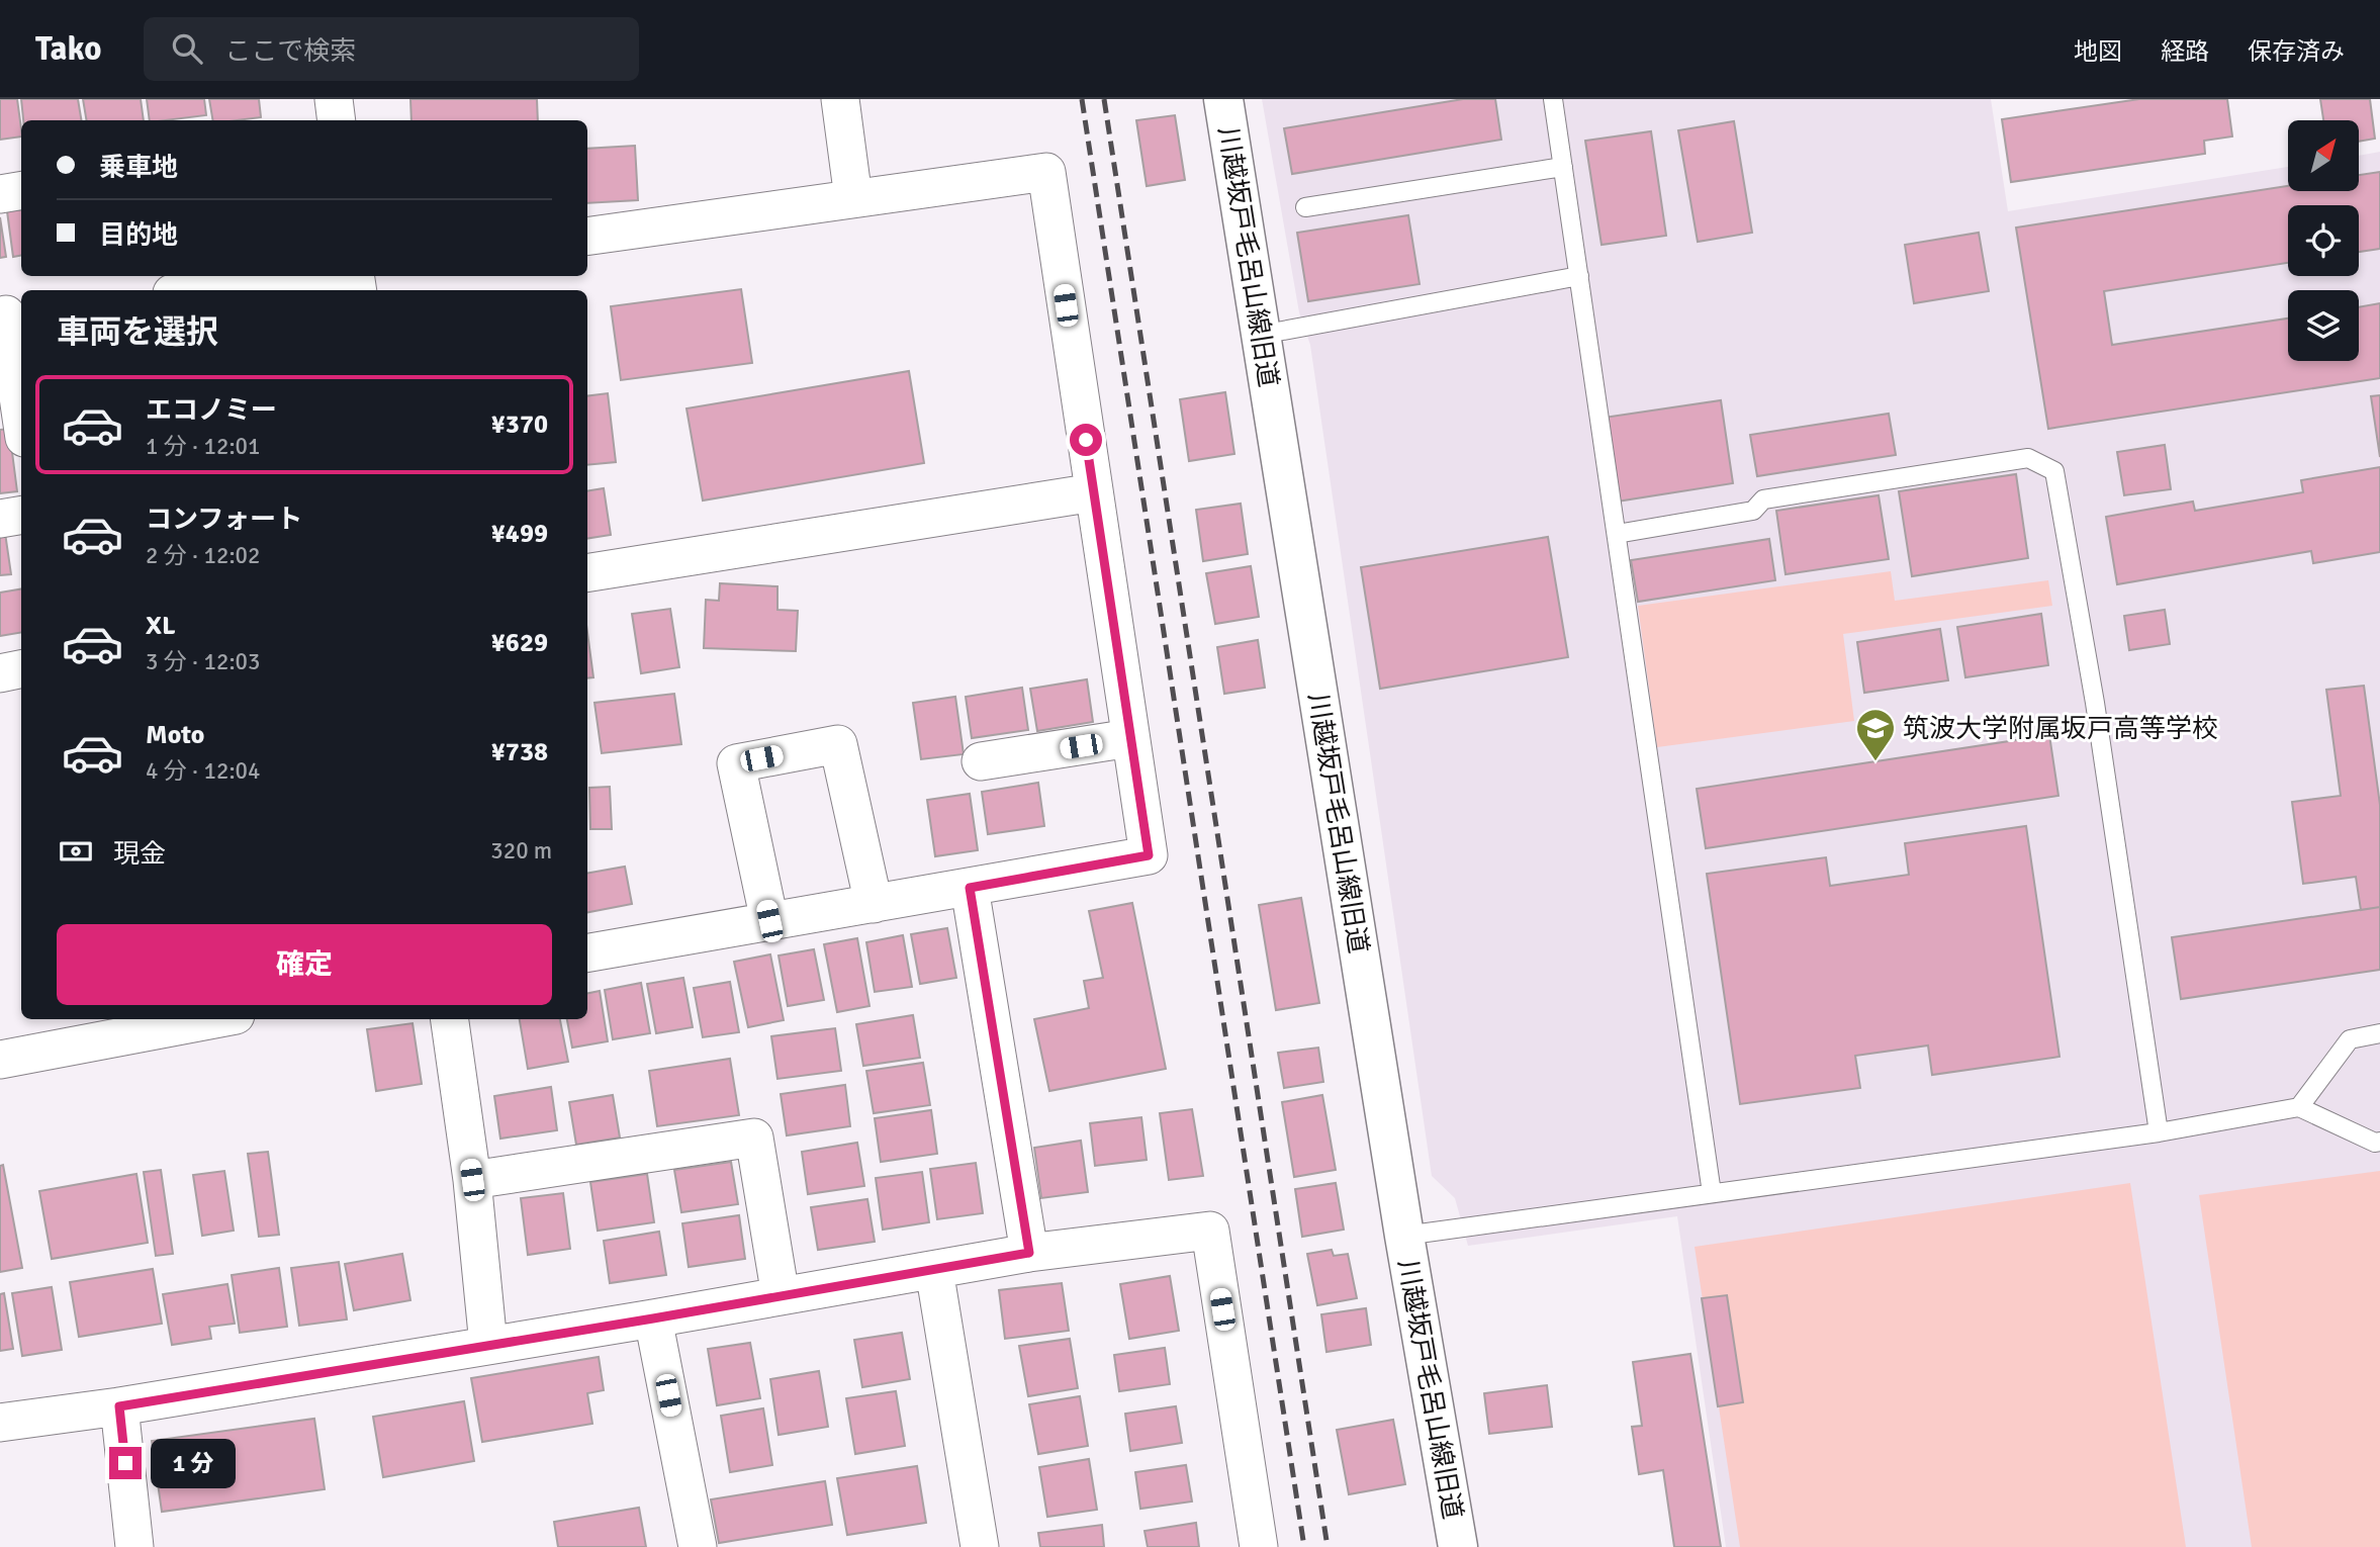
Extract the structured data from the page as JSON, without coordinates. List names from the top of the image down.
{
  "streets": {
    "street": ["川越坂戸毛呂山線旧道"]
  },
  "places": {
    "school or university": ["筑波大学附属坂戸高等学校"]
  },
  "north": "top right",
  "page": {
    "header": "Tako",
    "search": "ここで検索",
    "nav": ["地図", "経路", "保存済み"],
    "banner": ["乗車地", "目的地"],
    "heading": "車両を選択",
    "list": [
      {
        "name": "エコノミー",
        "note": "1 分 · 12:01",
        "value": "¥370"
      },
      {
        "name": "コンフォート",
        "note": "2 分 · 12:02",
        "value": "¥499"
      },
      {
        "name": "XL",
        "note": "3 分 · 12:03",
        "value": "¥629"
      },
      {
        "name": "Moto",
        "note": "4 分 · 12:04",
        "value": "¥738"
      }
    ],
    "pay": ["現金", "320 m"],
    "buttons": "確定",
    "bubble": "1 分"
  }
}
